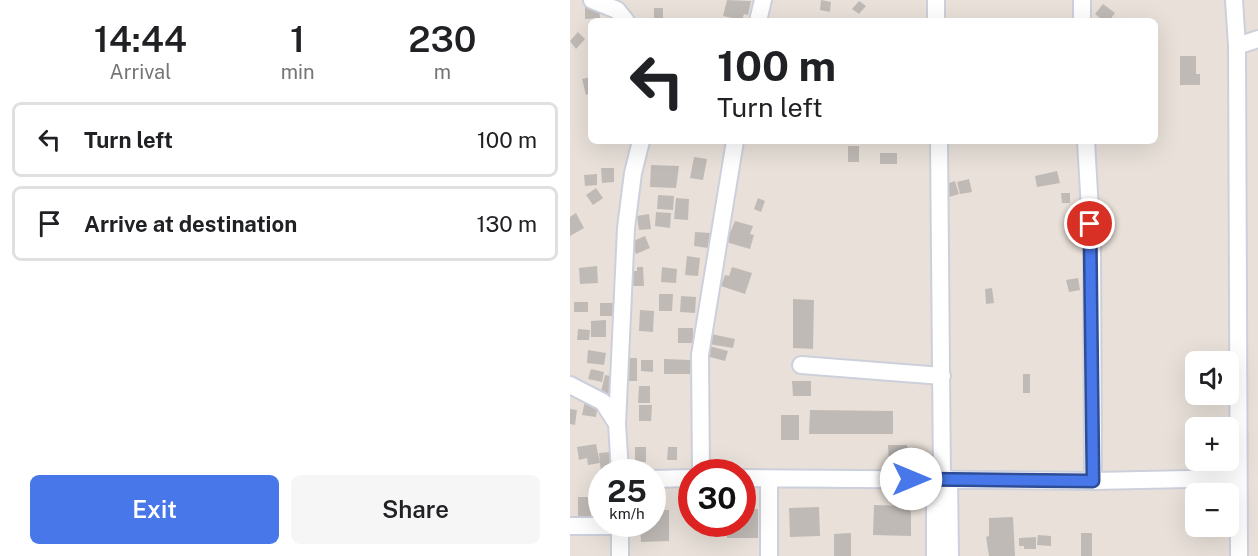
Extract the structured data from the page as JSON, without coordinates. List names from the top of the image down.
{
  "page": {
    "eta": [
      "14:44",
      "Arrival",
      "1",
      "min",
      "230",
      "m"
    ],
    "turn": ["100 m", "Turn left"],
    "list": [
      {
        "name": "Turn left",
        "value": "100 m"
      },
      {
        "name": "Arrive at destination",
        "value": "130 m"
      }
    ],
    "map_buttons": ["+", "−"],
    "speed": "25 km/h",
    "limit": "30",
    "buttons": ["Exit", "Share"]
  }
}
